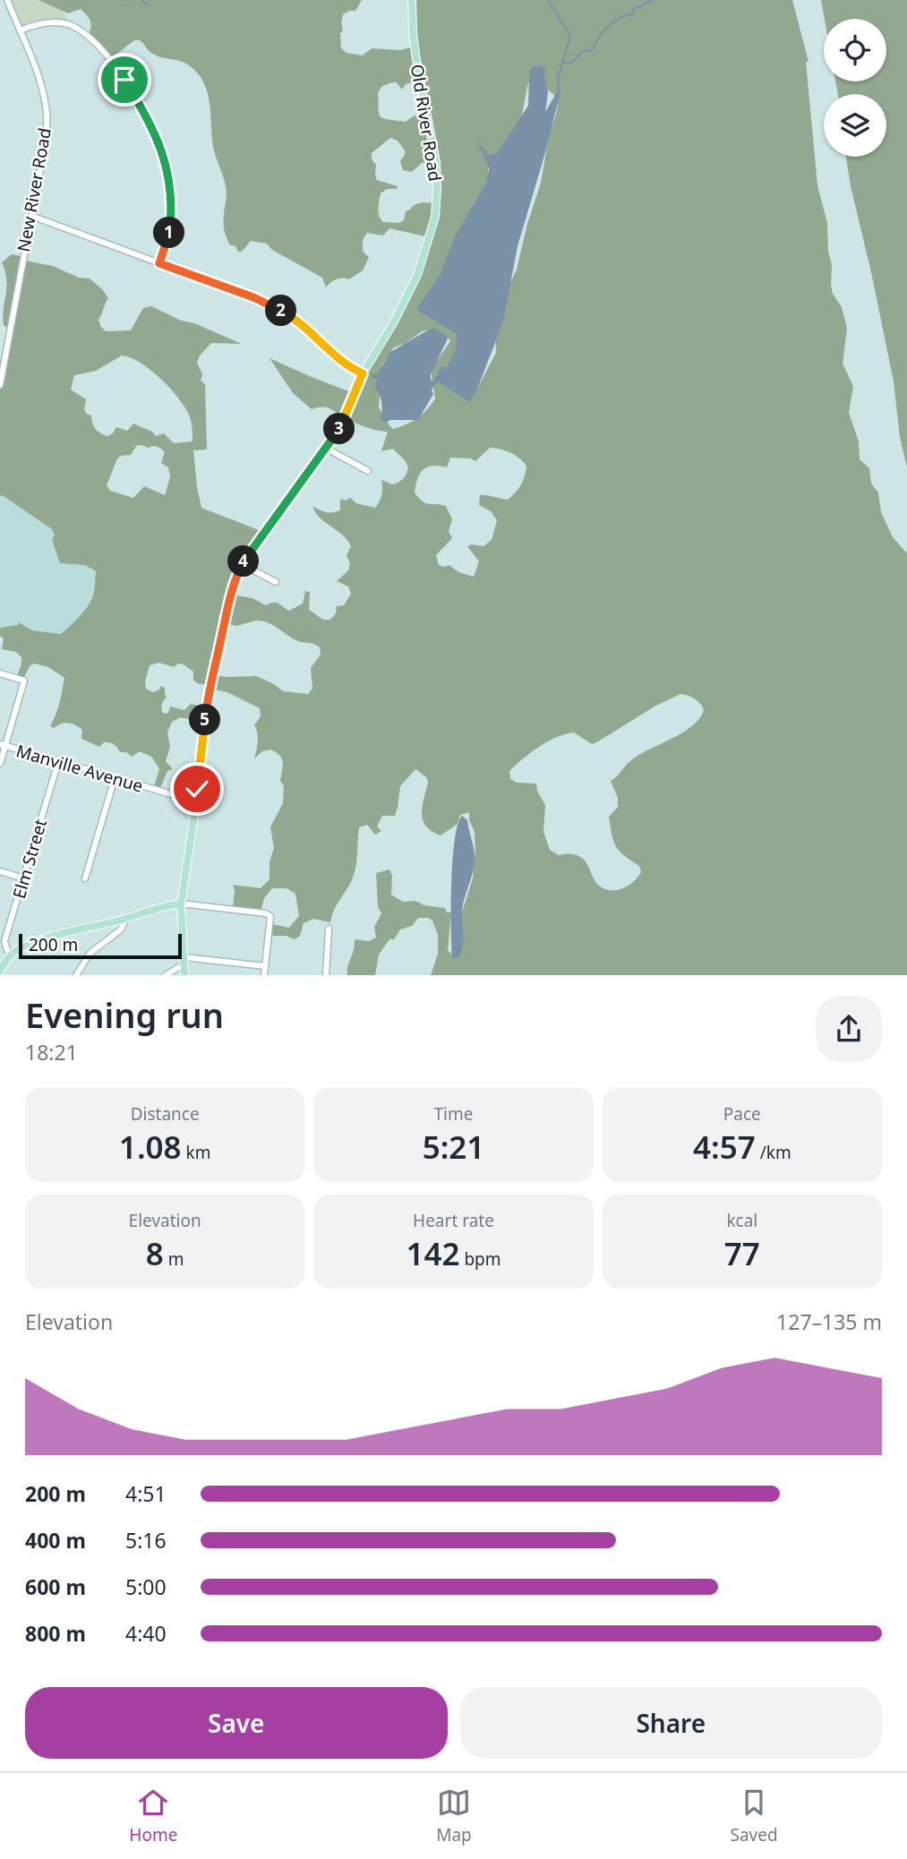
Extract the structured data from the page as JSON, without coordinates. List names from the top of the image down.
{
  "streets": {
    "main road": ["Old River Road"],
    "street": ["New River Road", "Manville Avenue", "Elm Street"]
  },
  "crossings": [
    ["Old River Road", "Manville Avenue"],
    ["Manville Avenue", "Elm Street"]
  ],
  "scale_bar": "200 m",
  "page": {
    "pins": [
      "1",
      "2",
      "3",
      "4",
      "5"
    ],
    "scale": "200 m",
    "heading": ["Evening run", "18:21"],
    "stats": [
      ["Distance", "1.08 km"],
      ["Time", "5:21"],
      ["Pace", "4:57 /km"],
      ["Elevation", "8 m"],
      ["Heart rate", "142 bpm"],
      ["kcal", "77"]
    ],
    "chart": ["Elevation", "127–135 m"],
    "list": [
      {
        "name": "200 m",
        "note": "4:51"
      },
      {
        "name": "400 m",
        "note": "5:16"
      },
      {
        "name": "600 m",
        "note": "5:00"
      },
      {
        "name": "800 m",
        "note": "4:40"
      }
    ],
    "buttons": ["Save", "Share"],
    "tabs": ["Home", "Map", "Saved"]
  }
}
